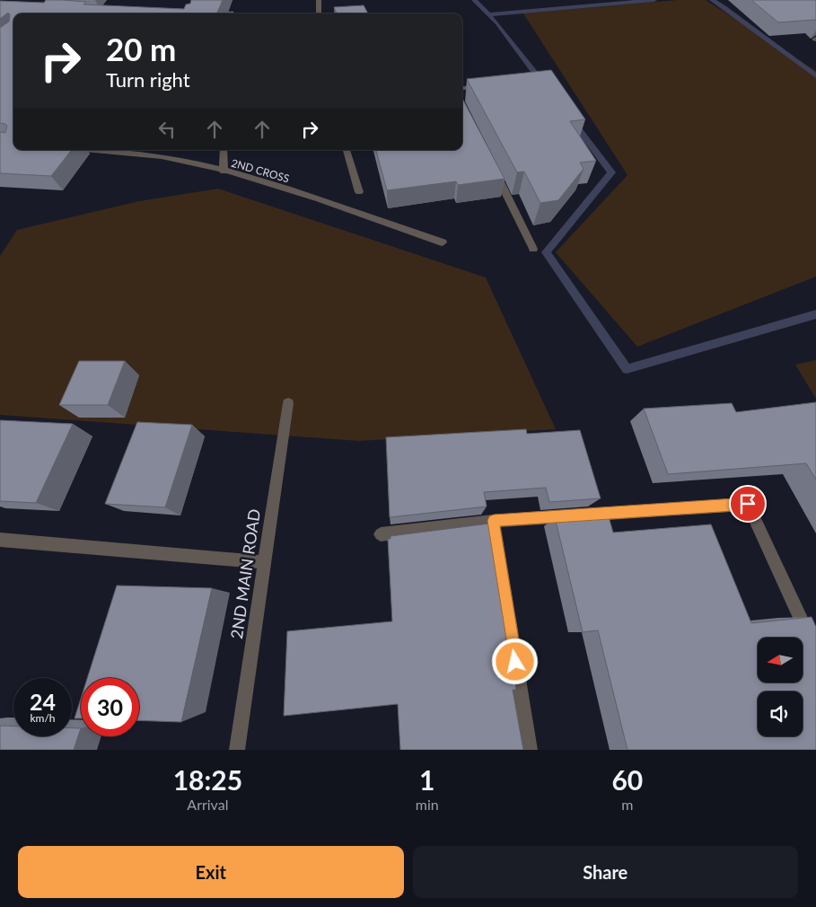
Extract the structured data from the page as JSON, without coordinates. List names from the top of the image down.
{
  "streets": {
    "street": ["2ND CROSS", "2ND MAIN ROAD"]
  },
  "north": "left",
  "page": {
    "turn": ["20 m", "Turn right"],
    "speed": "24 km/h",
    "limit": "30",
    "eta": [
      "18:25",
      "Arrival",
      "1",
      "min",
      "60",
      "m"
    ],
    "buttons": ["Exit", "Share"]
  }
}
